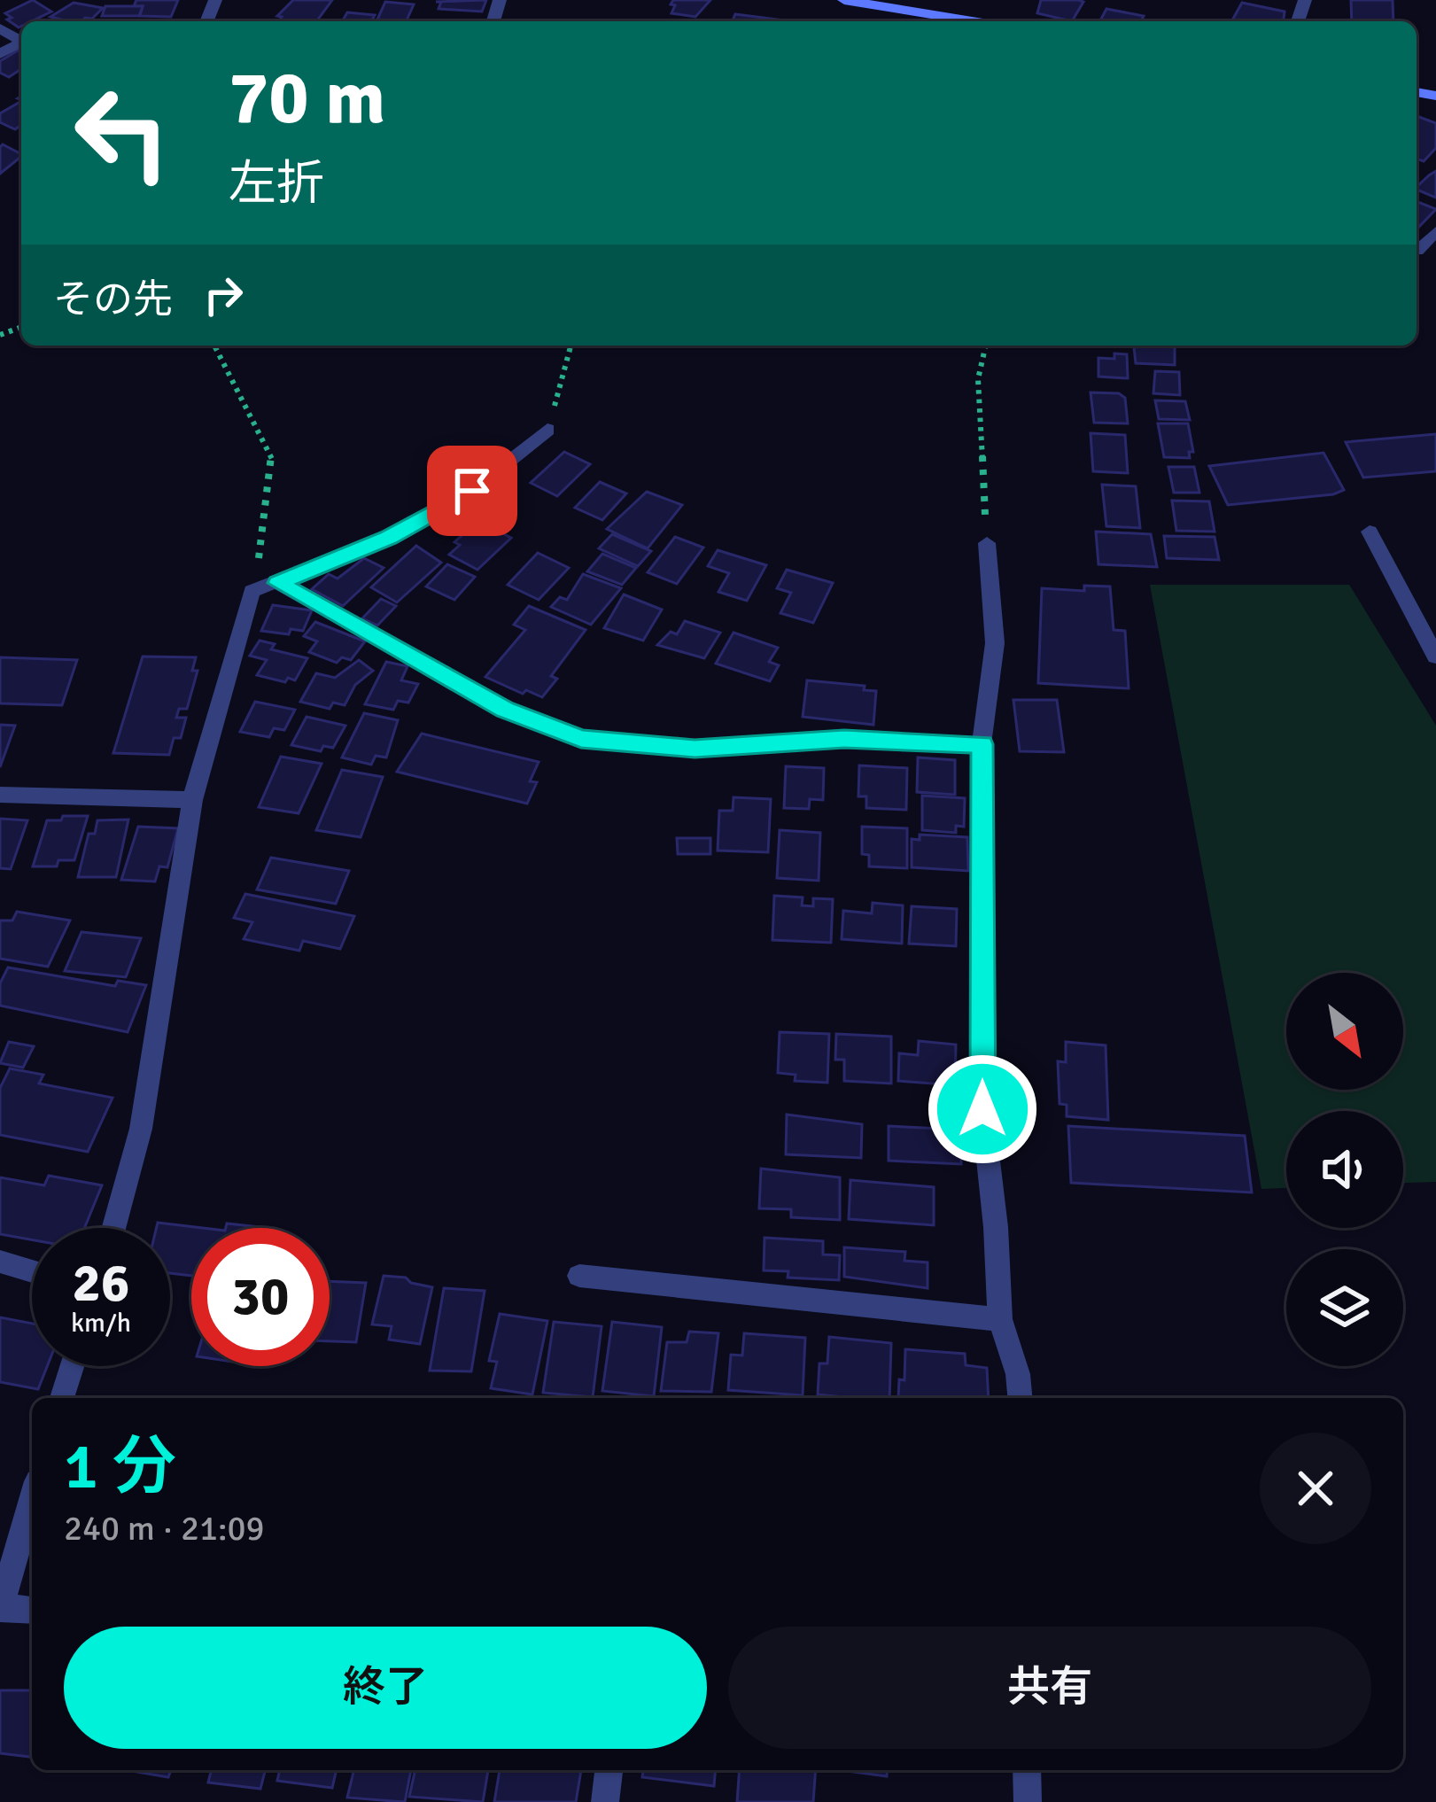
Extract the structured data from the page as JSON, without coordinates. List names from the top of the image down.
{
  "north": "bottom right",
  "page": {
    "turn": ["70 m", "左折"],
    "then": "その先",
    "speed": "26 km/h",
    "limit": "30",
    "heading": ["1 分", "240 m · 21:09"],
    "buttons": ["終了", "共有"]
  }
}
